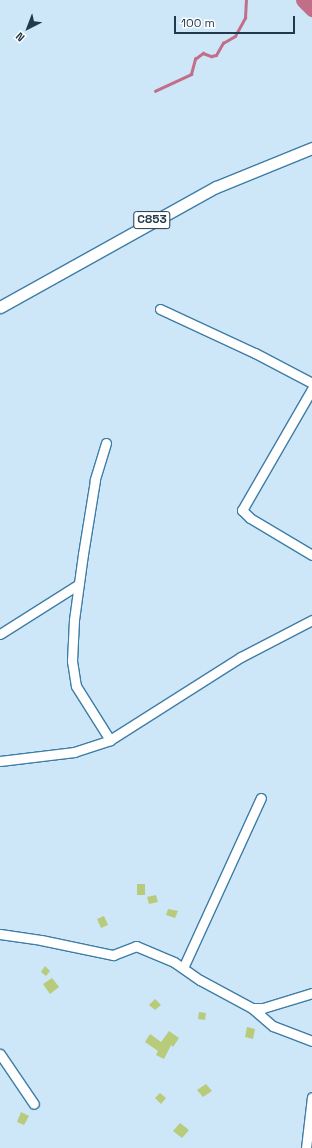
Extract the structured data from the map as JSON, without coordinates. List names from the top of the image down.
{
  "streets": {
    "main road": ["C853"]
  },
  "scale_bar": "100 m",
  "north": "bottom left"
}
